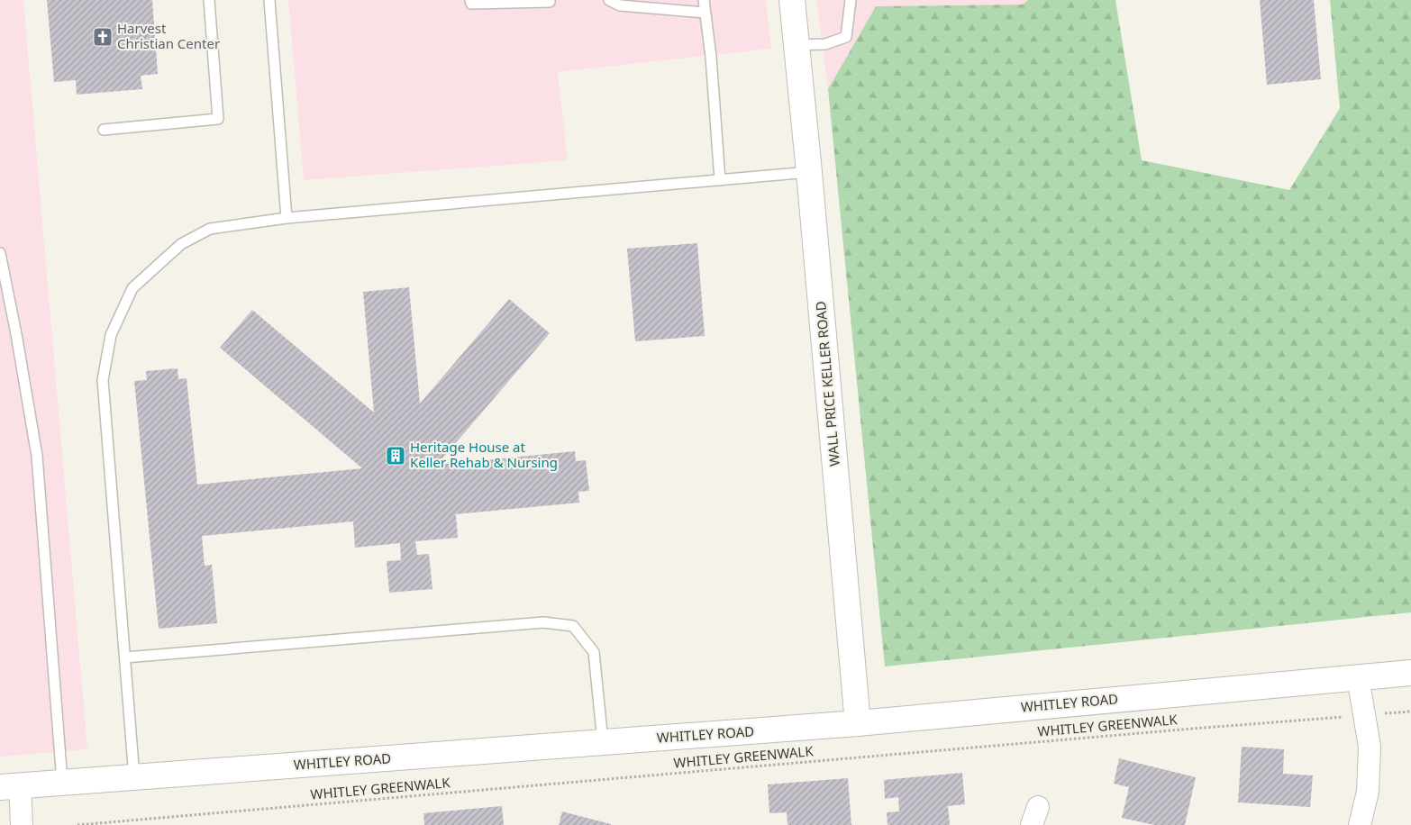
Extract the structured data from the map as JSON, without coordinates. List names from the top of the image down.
{
  "streets": {
    "street": ["WALL PRICE KELLER ROAD", "WHITLEY ROAD"],
    "path": ["WHITLEY GREENWALK"]
  },
  "crossings": [
    ["WALL PRICE KELLER ROAD", "WHITLEY ROAD"]
  ],
  "places": {
    "church": ["Harvest Christian Center"],
    "building": ["Heritage House at Keller Rehab & Nursing"]
  }
}
